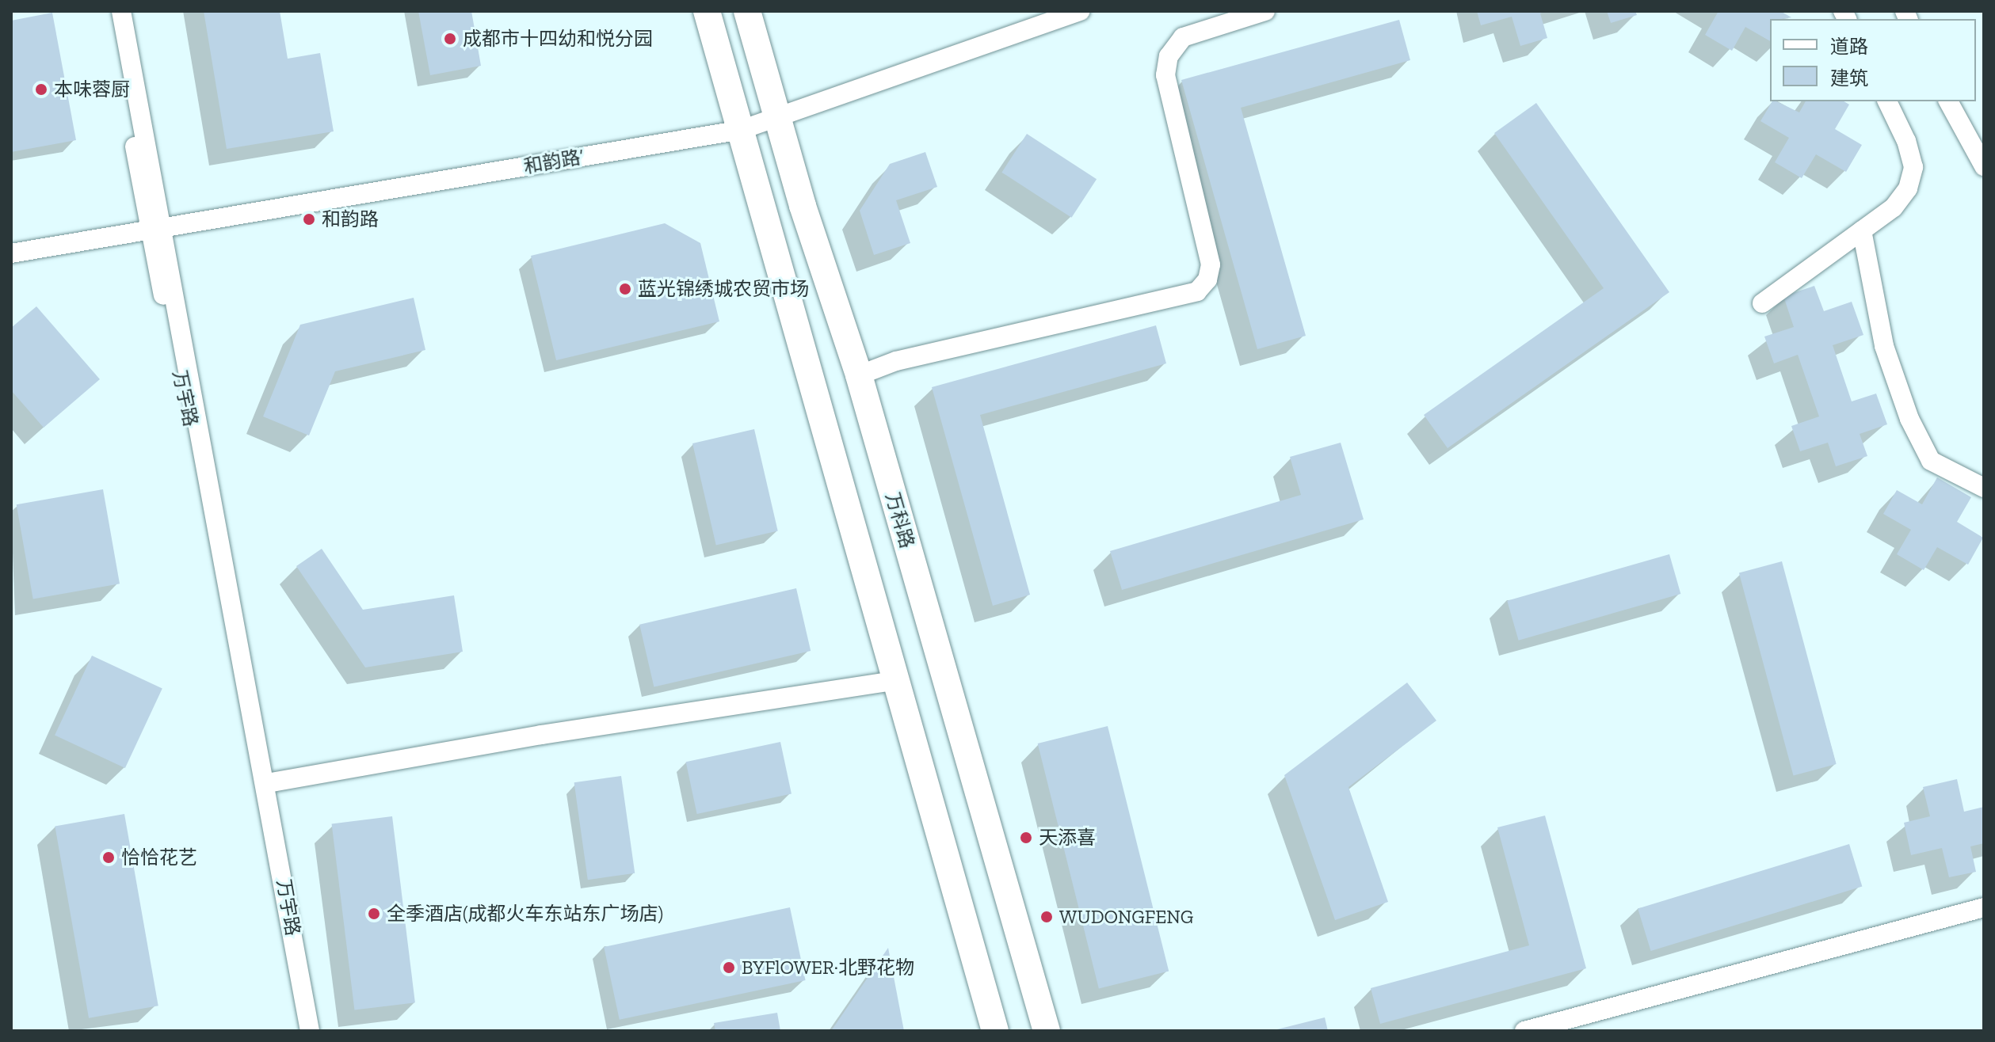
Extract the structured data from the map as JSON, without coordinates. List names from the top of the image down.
{
  "streets": {
    "main road": ["万科路"],
    "street": ["和韵路’", "万宇路"]
  },
  "crossings": [
    ["和韵路’", "万宇路"],
    ["和韵路’", "万科路"]
  ],
  "places": [
    "成都市十四幼和悦分园",
    "本味蓉厨",
    "和韵路",
    "蓝光锦绣城农贸市场",
    "天添喜",
    "恰恰花艺",
    "全季酒店(成都火车东站东广场店)",
    "WUDONGFENG",
    "BYFlOWER·北野花物"
  ],
  "legend": ["道路", "建筑"]
}
